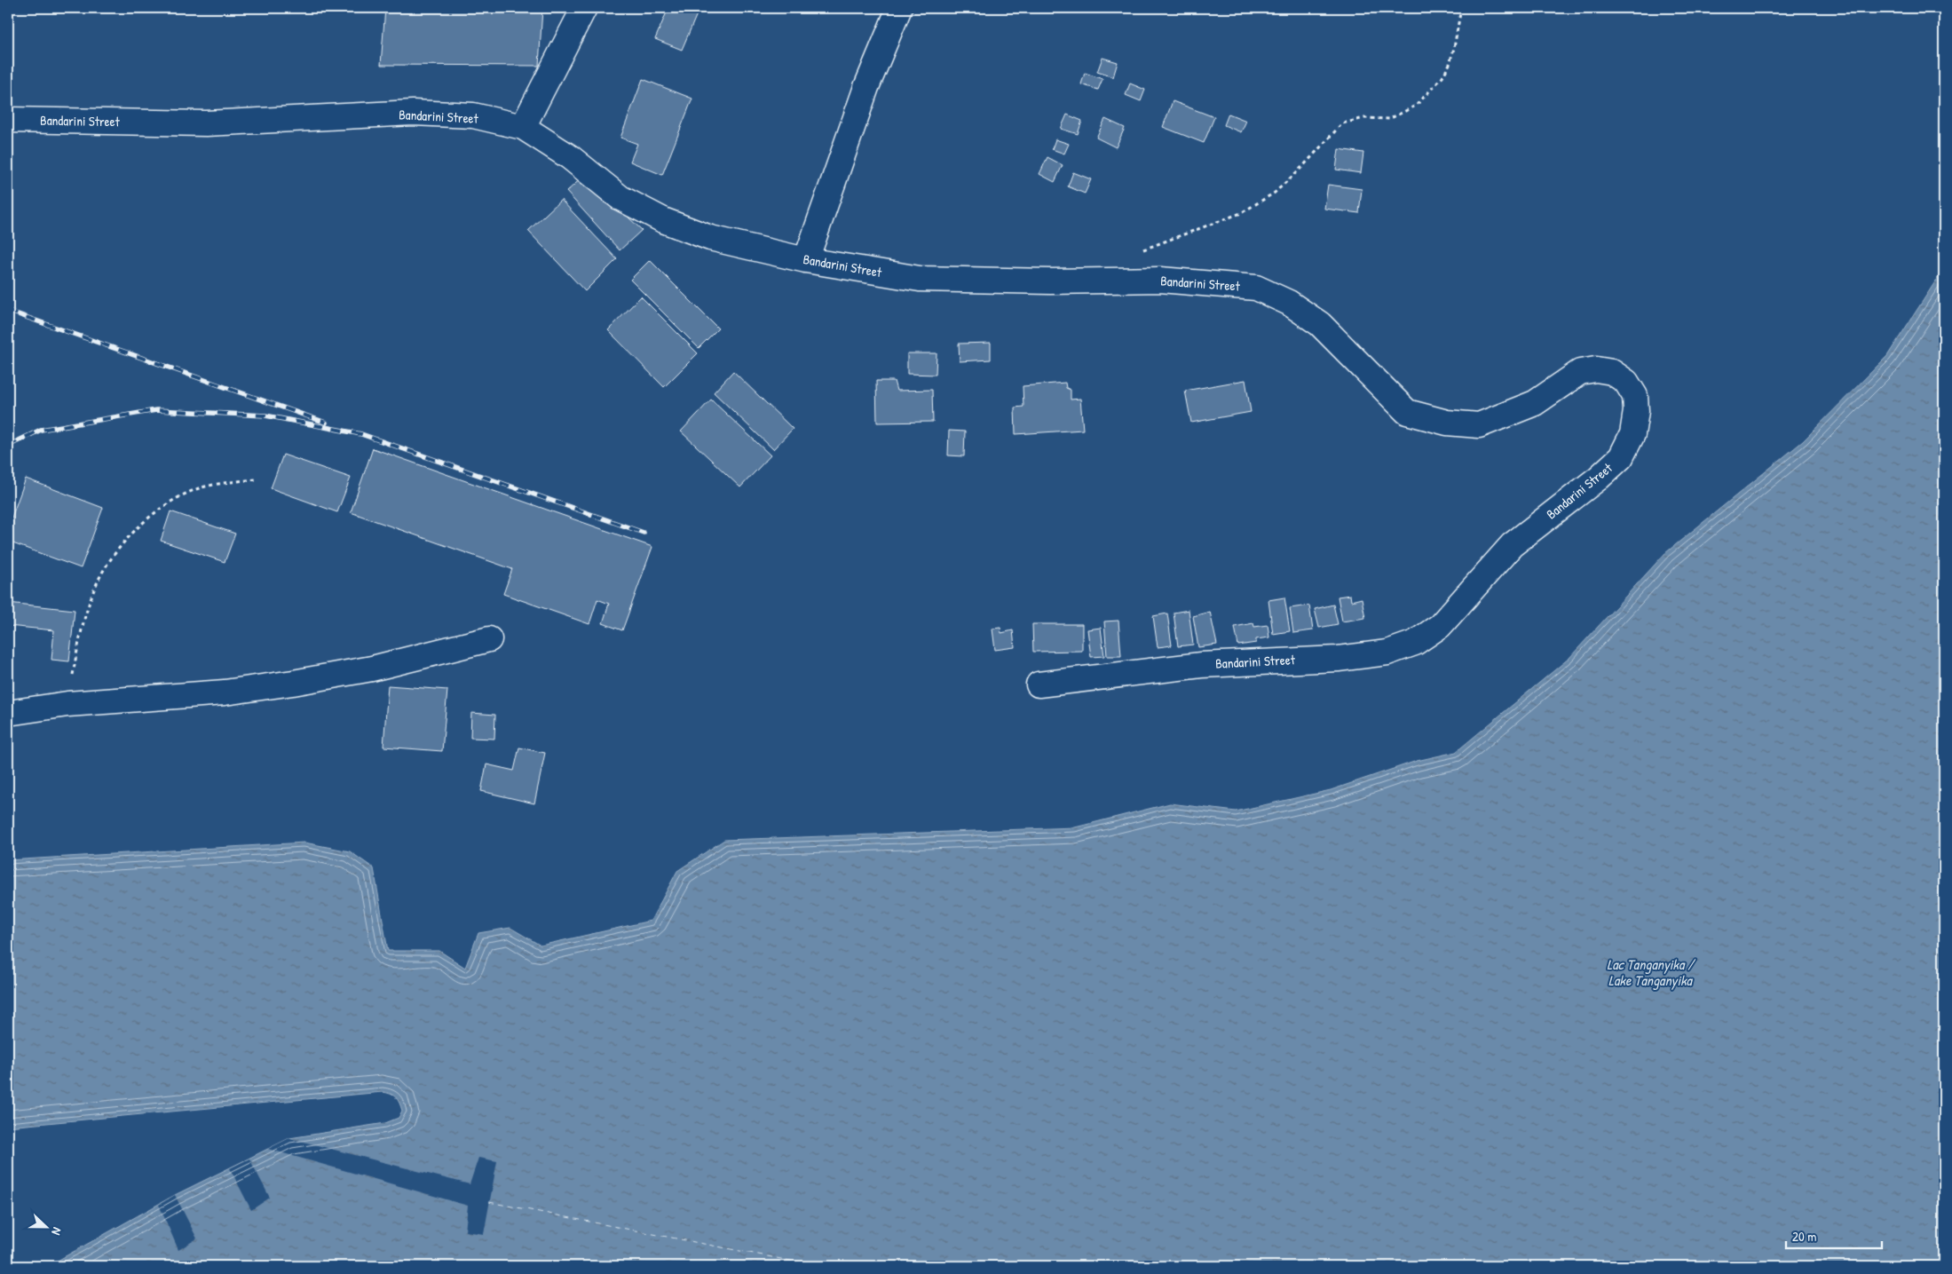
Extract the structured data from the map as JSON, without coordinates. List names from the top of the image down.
{
  "streets": {
    "street": ["Bandarini Street"]
  },
  "water": ["Lac Tanganyika / Lake Tanganyika"],
  "scale_bar": "20 m",
  "north": "right"
}
